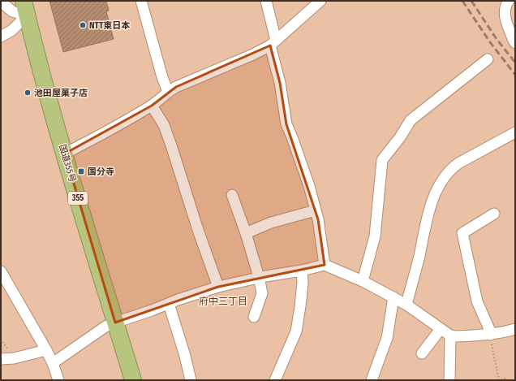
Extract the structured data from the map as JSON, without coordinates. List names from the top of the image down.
{
  "streets": {
    "highway": ["国道355号", "355"]
  },
  "districts": ["府中三丁目"],
  "places": {
    "other": ["NTT東日本", "池田屋菓子店"],
    "transit": ["国分寺"]
  }
}
